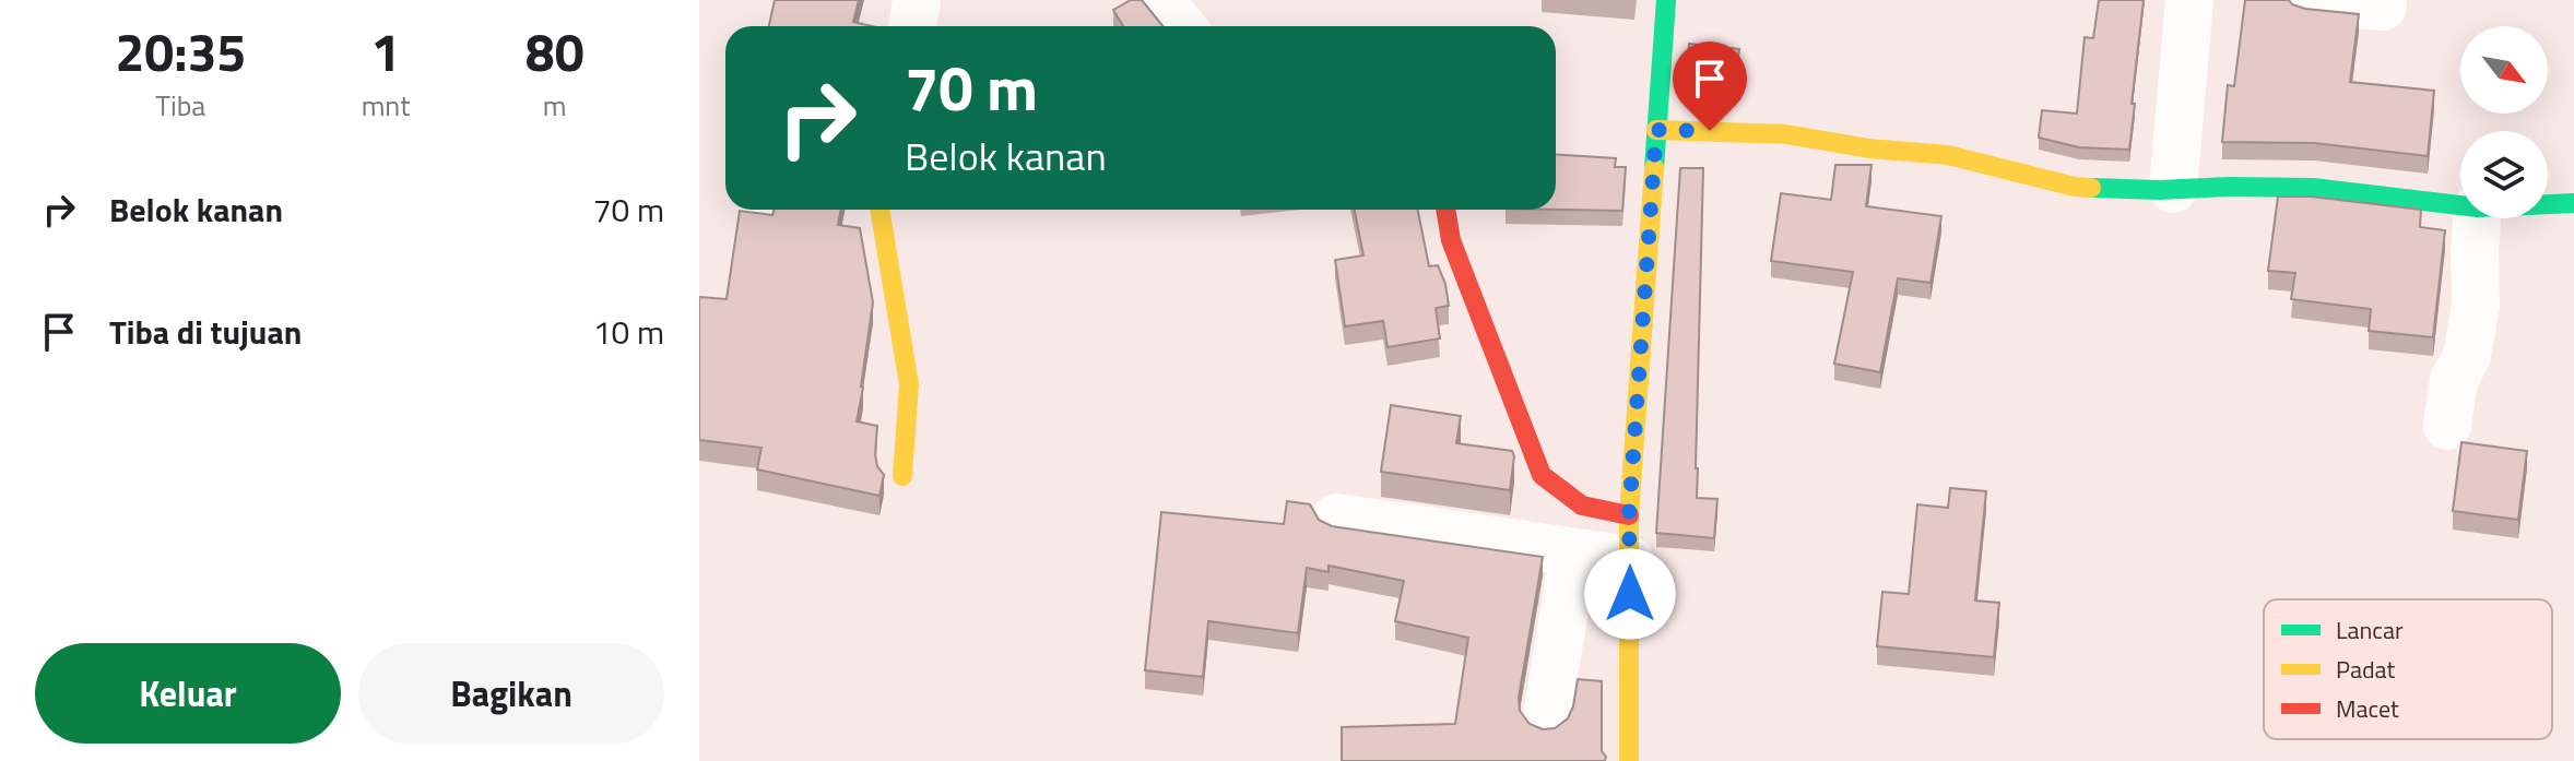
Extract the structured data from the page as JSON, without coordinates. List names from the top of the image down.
{
  "legend": ["Lancar", "Padat", "Macet"],
  "north": "bottom right",
  "page": {
    "eta": [
      "20:35",
      "Tiba",
      "1",
      "mnt",
      "80",
      "m"
    ],
    "turn": ["70 m", "Belok kanan"],
    "list": [
      {
        "name": "Belok kanan",
        "value": "70 m"
      },
      {
        "name": "Tiba di tujuan",
        "value": "10 m"
      }
    ],
    "buttons": ["Keluar", "Bagikan"]
  }
}
